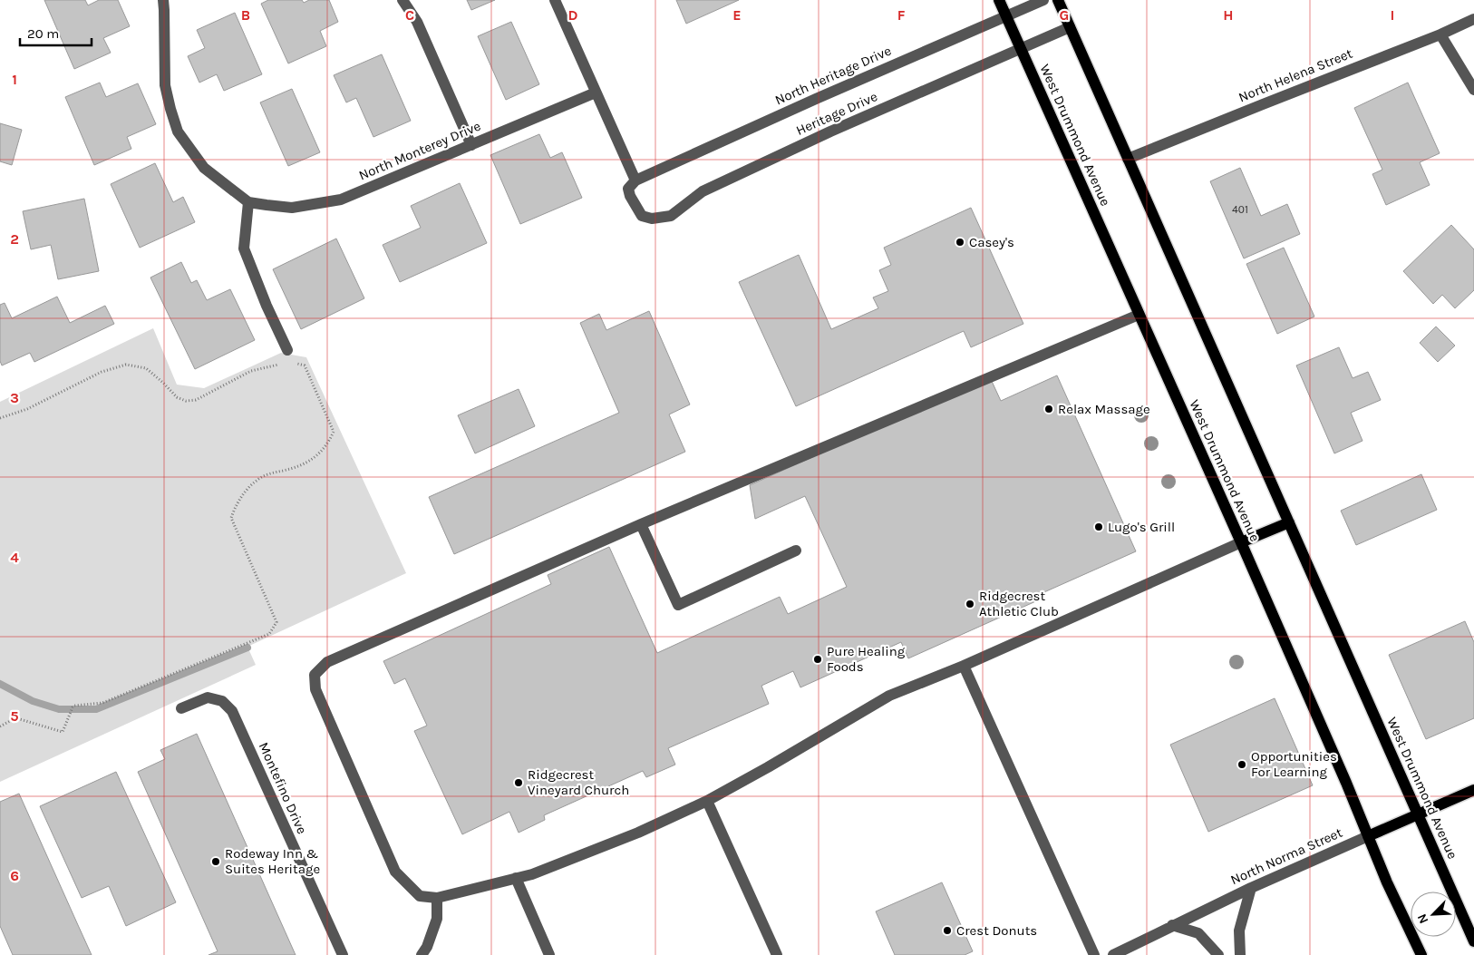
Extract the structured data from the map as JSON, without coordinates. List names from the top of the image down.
{
  "streets": {
    "main road": ["West Drummond Avenue", "North Norma Street"],
    "street": [
      "North Heritage Drive",
      "North Helena Street",
      "Heritage Drive",
      "North Monterey Drive",
      "Montefino Drive"
    ]
  },
  "crossings": [
    ["North Heritage Drive", "Heritage Drive"],
    ["North Heritage Drive", "West Drummond Avenue"],
    ["North Helena Street", "West Drummond Avenue"],
    ["Heritage Drive", "West Drummond Avenue"],
    ["West Drummond Avenue", "North Norma Street"]
  ],
  "places": [
    "Casey's",
    "Relax Massage",
    "Lugo's Grill",
    "Ridgecrest Athletic Club",
    "Pure Healing Foods",
    "Opportunities For Learning",
    "Ridgecrest Vineyard Church",
    "Rodeway Inn & Suites Heritage",
    "Crest Donuts"
  ],
  "house_numbers": ["401"],
  "scale_bar": "20 m",
  "north": "bottom left",
  "grid": {
    "columns": [
      "B",
      "C",
      "D",
      "E",
      "F",
      "G",
      "H",
      "I"
    ],
    "rows": [
      "1",
      "2",
      "3",
      "4",
      "5",
      "6"
    ]
  }
}
